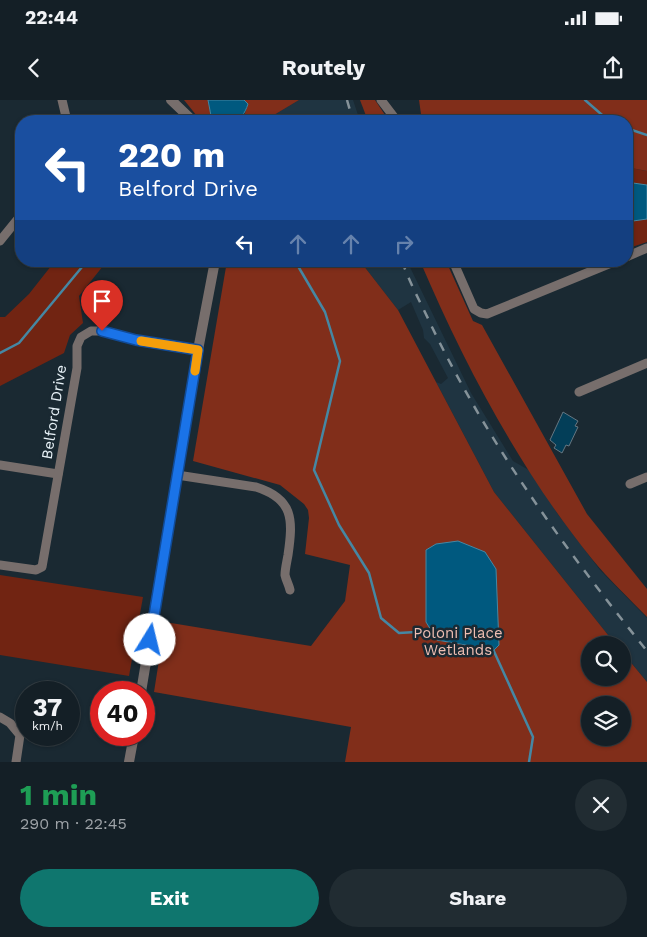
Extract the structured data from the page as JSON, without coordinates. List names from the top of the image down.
{
  "streets": {
    "street": ["Belford Drive"]
  },
  "parks": ["Poloni Place Wetlands"],
  "page": {
    "status": "22:44",
    "header": "Routely",
    "turn": ["220 m", "Belford Drive"],
    "speed": "37 km/h",
    "limit": "40",
    "heading": ["1 min", "290 m · 22:45"],
    "buttons": ["Exit", "Share"]
  }
}
